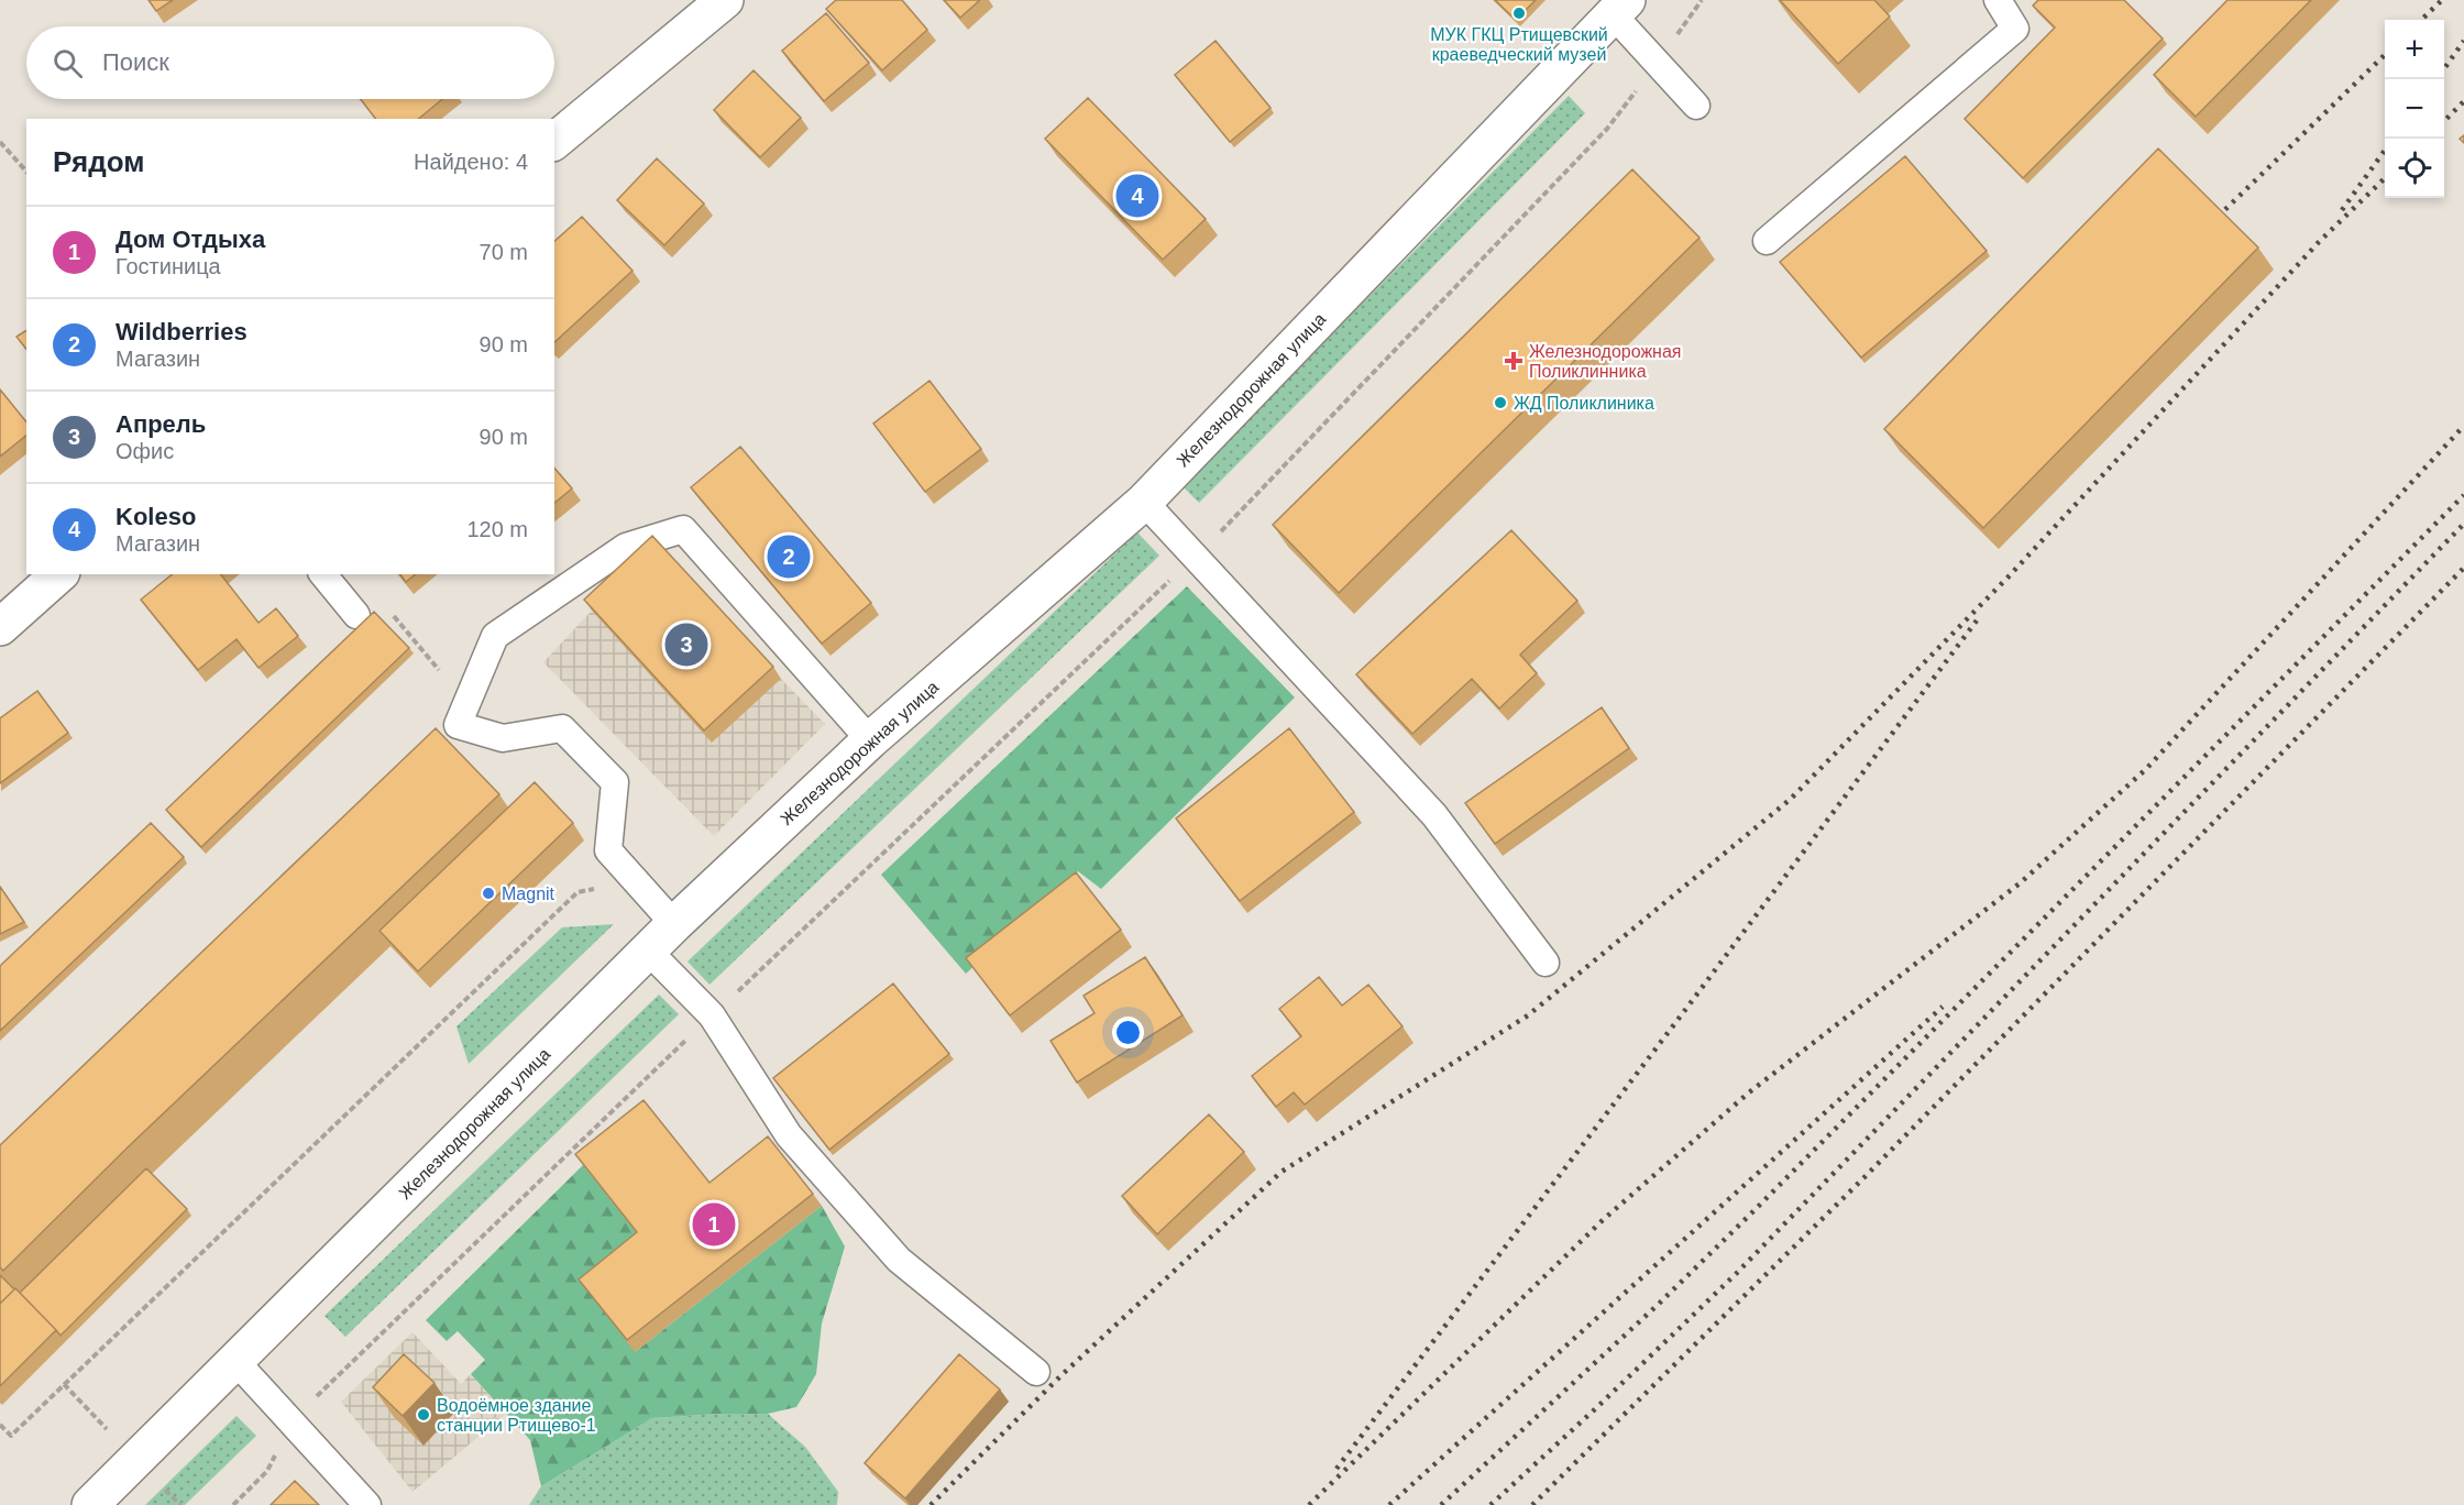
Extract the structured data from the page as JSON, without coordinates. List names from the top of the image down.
{
  "streets": {
    "street": ["Железнодорожная улица"]
  },
  "places": {
    "other": [
      "МУК ГКЦ Ртищевский краеведческий музей",
      "ЖД Поликлиника",
      "Magnit",
      "Водоёмное здание станции Ртищево-1"
    ],
    "health": ["Железнодорожная Поликлинника"]
  },
  "page": {
    "map_buttons": ["+", "−"],
    "search": "Поиск",
    "heading": ["Рядом", "Найдено: 4"],
    "pins": [
      "4",
      "2",
      "3",
      "1"
    ],
    "list": [
      {
        "mark": "1",
        "name": "Дом Отдыха",
        "note": "Гостиница",
        "value": "70 m"
      },
      {
        "mark": "2",
        "name": "Wildberries",
        "note": "Магазин",
        "value": "90 m"
      },
      {
        "mark": "3",
        "name": "Апрель",
        "note": "Офис",
        "value": "90 m"
      },
      {
        "mark": "4",
        "name": "Koleso",
        "note": "Магазин",
        "value": "120 m"
      }
    ]
  }
}
